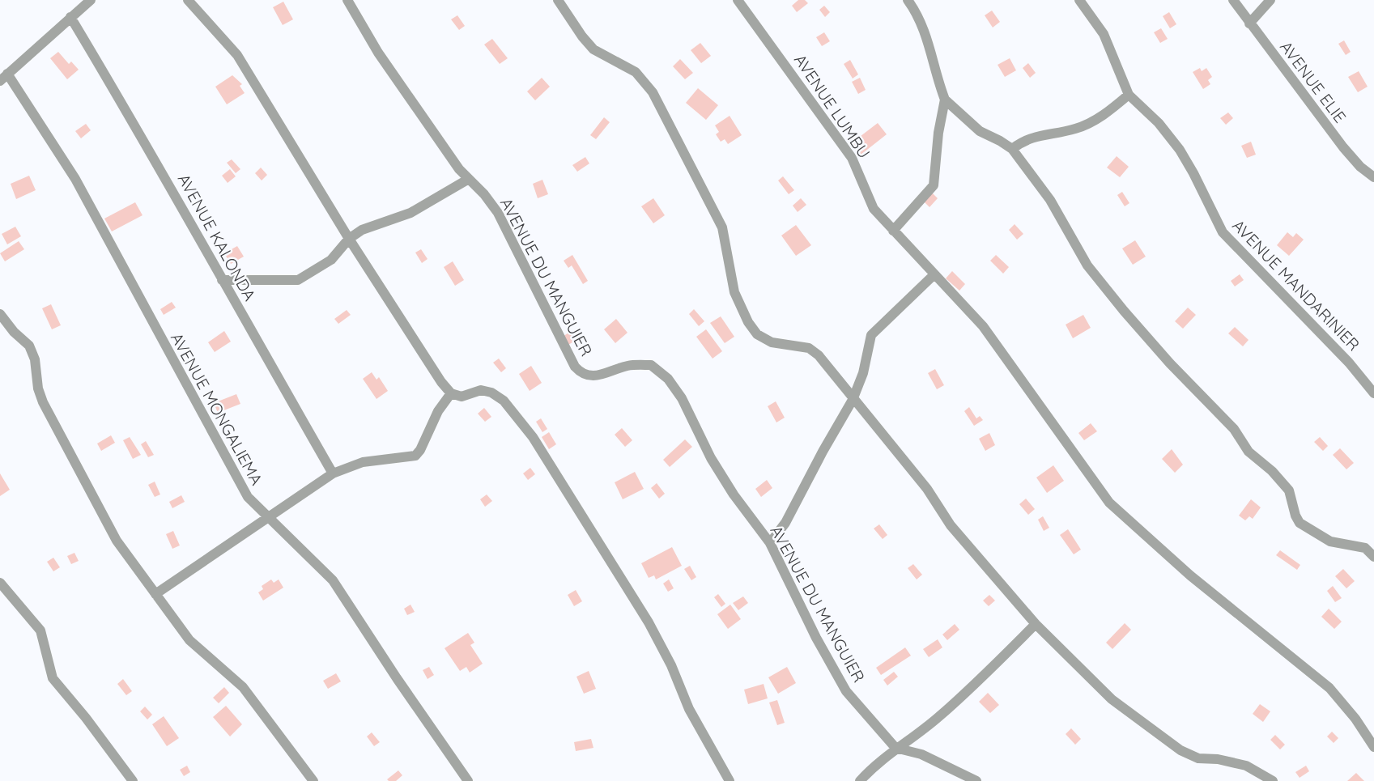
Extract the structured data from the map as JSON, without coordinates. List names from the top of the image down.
{
  "streets": {
    "street": [
      "AVENUE ELIE",
      "AVENUE LUMBU",
      "AVENUE KALONDA",
      "AVENUE DU MANGUIER",
      "AVENUE MANDARINIER",
      "AVENUE MONGALIEMA"
    ]
  }
}
